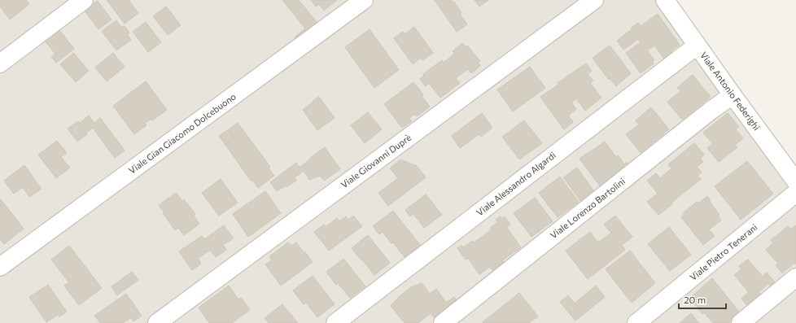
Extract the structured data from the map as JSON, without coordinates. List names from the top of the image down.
{
  "streets": {
    "street": [
      "Viale Antonio Federighi",
      "Viale Gian Giacomo Dolcebuono",
      "Viale Giovanni Duprè",
      "Viale Alessandro Algardi",
      "Viale Lorenzo Bartolini",
      "Viale Pietro Tenerani"
    ]
  },
  "crossings": [
    ["Viale Antonio Federighi", "Viale Alessandro Algardi"],
    ["Viale Antonio Federighi", "Viale Lorenzo Bartolini"]
  ],
  "scale_bar": "20 m"
}
